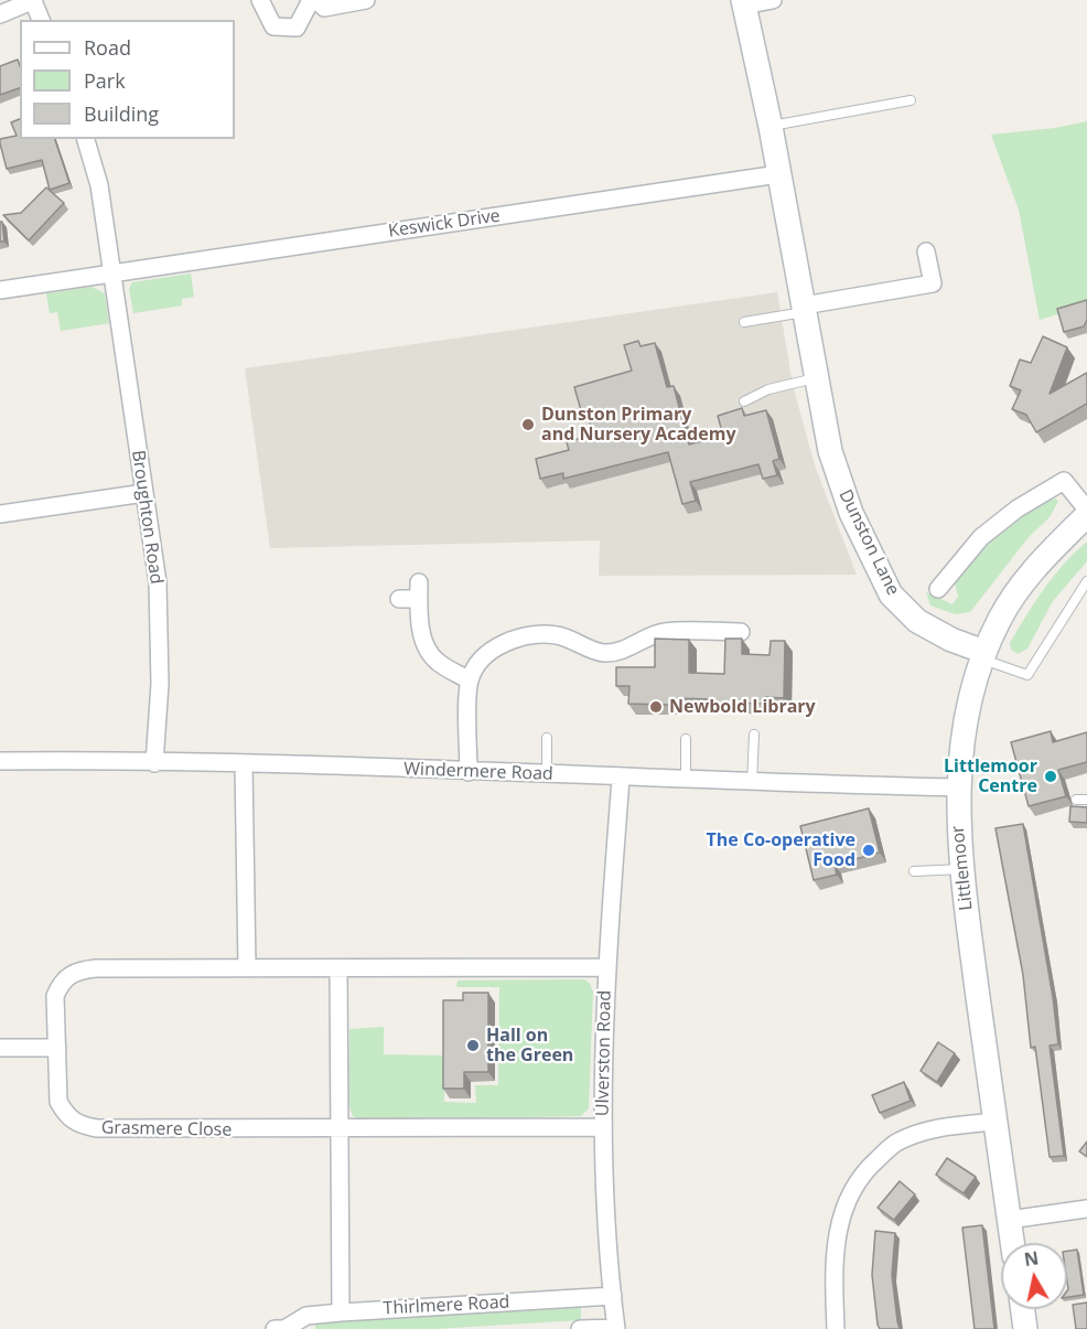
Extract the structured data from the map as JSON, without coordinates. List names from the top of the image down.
{
  "streets": {
    "main road": ["Dunston Lane", "Littlemoor"],
    "street": [
      "Keswick Drive",
      "Broughton Road",
      "Windermere Road",
      "Ulverston Road",
      "Grasmere Close",
      "Thirlmere Road"
    ]
  },
  "crossings": [
    ["Keswick Drive", "Broughton Road"],
    ["Keswick Drive", "Dunston Lane"],
    ["Broughton Road", "Windermere Road"],
    ["Dunston Lane", "Littlemoor"],
    ["Windermere Road", "Littlemoor"],
    ["Windermere Road", "Ulverston Road"],
    ["Ulverston Road", "Grasmere Close"],
    ["Ulverston Road", "Thirlmere Road"]
  ],
  "places": [
    "Dunston Primary and Nursery Academy",
    "Newbold Library",
    "Littlemoor Centre",
    "The Co-operative Food",
    "Hall on the Green"
  ],
  "legend": ["Road", "Park", "Building"],
  "north": "top"
}
